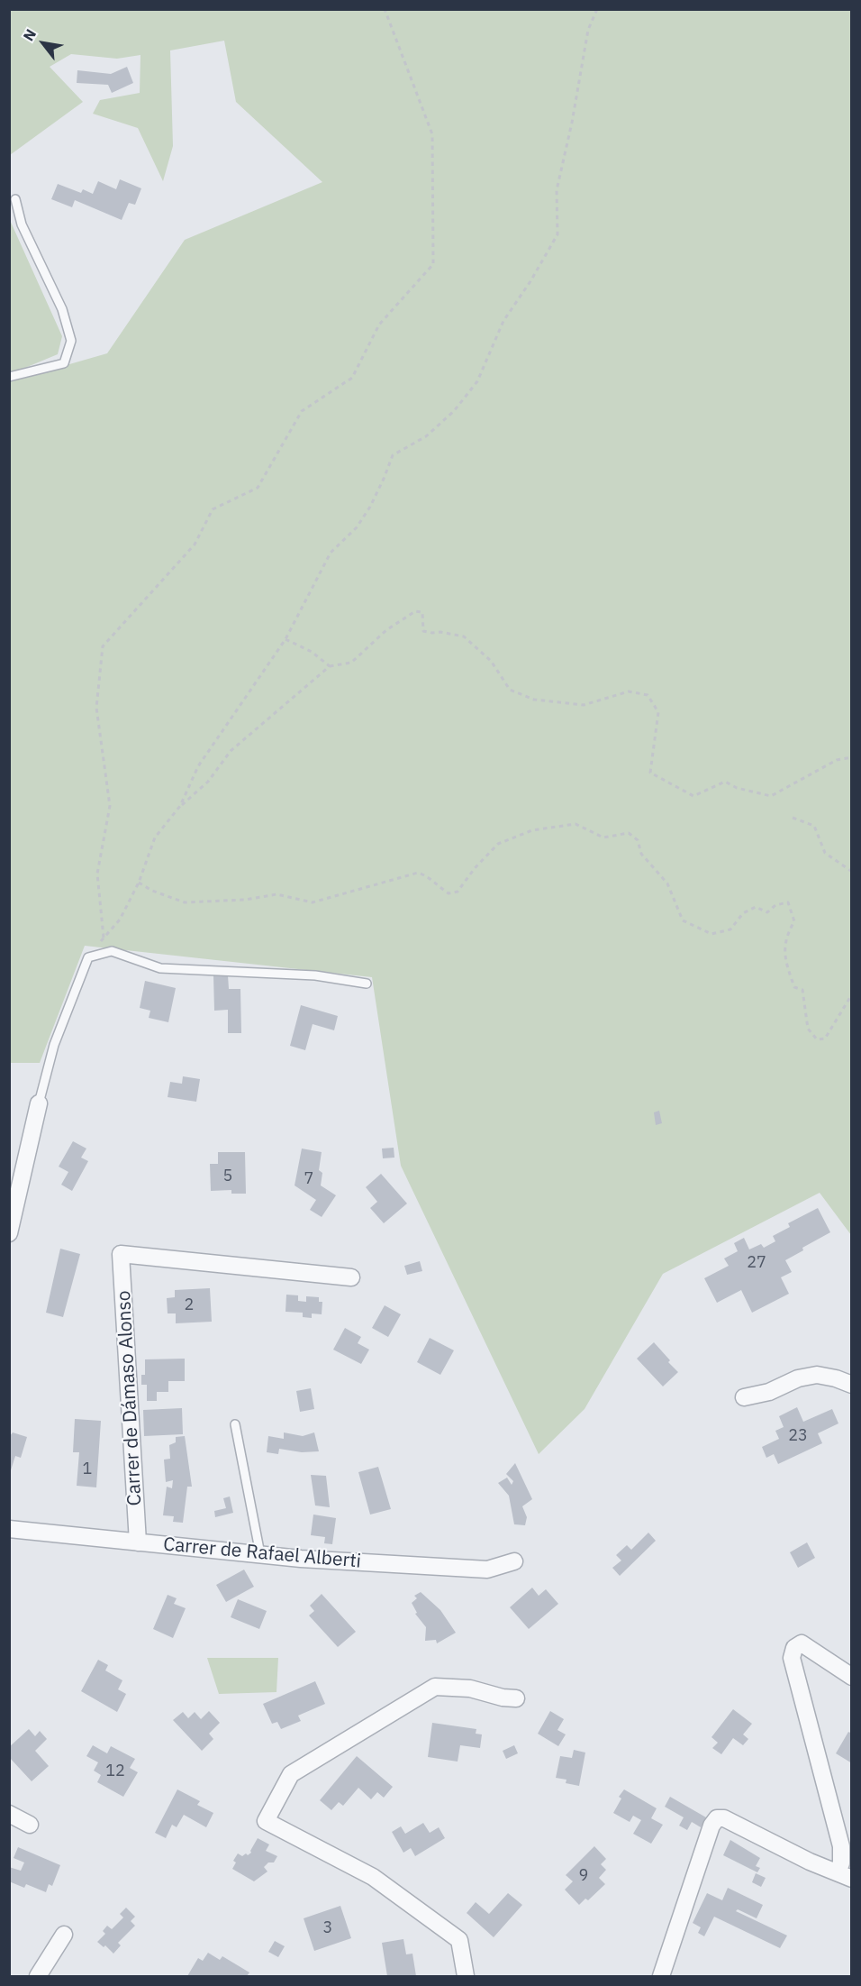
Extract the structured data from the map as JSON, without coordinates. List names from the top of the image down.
{
  "streets": {
    "street": ["Carrer de Dámaso Alonso", "Carrer de Rafael Alberti"]
  },
  "crossings": [
    ["Carrer de Dámaso Alonso", "Carrer de Rafael Alberti"]
  ],
  "house_numbers": [
    "5",
    "7",
    "27",
    "2",
    "23",
    "1",
    "12",
    "9",
    "3"
  ],
  "north": "top left"
}
